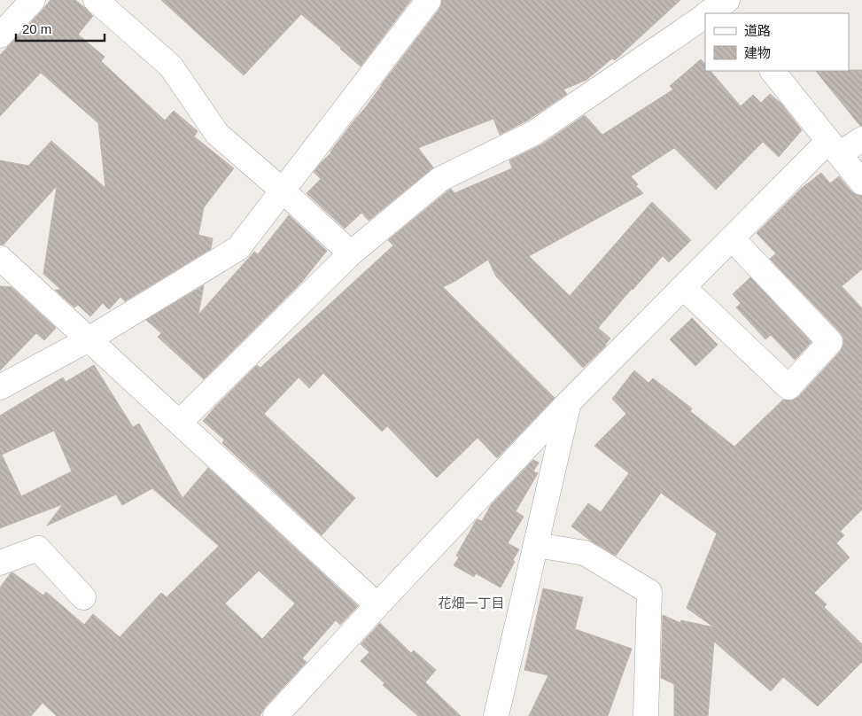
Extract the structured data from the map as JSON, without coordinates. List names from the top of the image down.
{
  "districts": ["花畑一丁目"],
  "legend": ["道路", "建物"],
  "scale_bar": "20 m"
}
